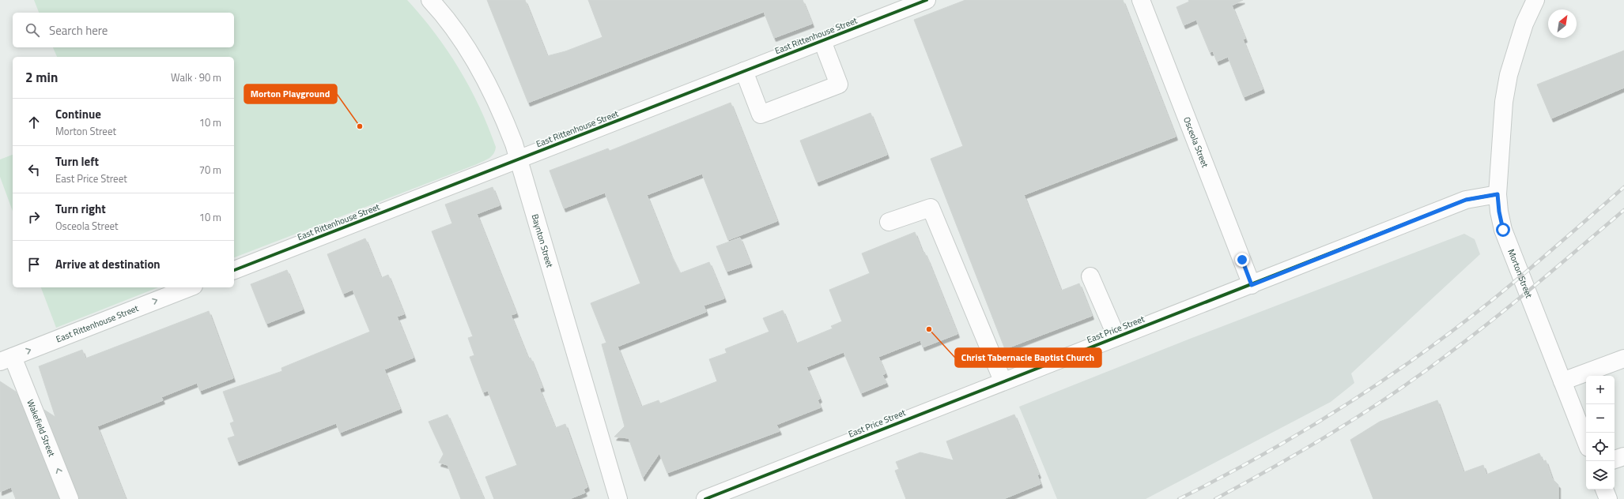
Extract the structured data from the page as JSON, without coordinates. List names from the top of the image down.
{
  "streets": {
    "street": [
      "East Rittenhouse Street",
      "Osceola Street",
      "Baynton Street",
      "Morton Street",
      "East Price Street",
      "Wakefield Street"
    ]
  },
  "crossings": [
    ["East Rittenhouse Street", "Baynton Street"],
    ["East Rittenhouse Street", "Wakefield Street"],
    ["Osceola Street", "East Price Street"],
    ["Morton Street", "East Price Street"]
  ],
  "one_way": ["Wakefield Street"],
  "places": ["Morton Playground", "Christ Tabernacle Baptist Church"],
  "north": "top right",
  "page": {
    "search": "Search here",
    "heading": ["2 min", "Walk · 90 m"],
    "list": [
      ["Continue", "Morton Street", "10 m"],
      ["Turn left", "East Price Street", "70 m"],
      ["Turn right", "Osceola Street", "10 m"],
      "Arrive at destination"
    ],
    "map_buttons": ["+", "−"]
  }
}
